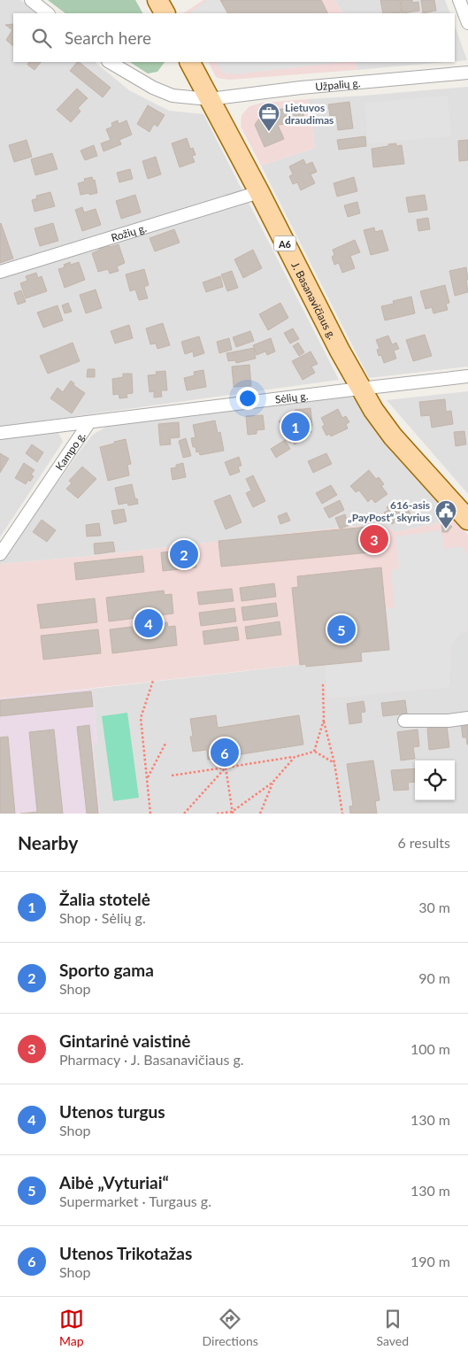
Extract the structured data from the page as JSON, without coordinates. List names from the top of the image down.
{
  "streets": {
    "main road": ["A6", "J. Basanavičiaus g."],
    "street": [
      "Užpalių g.",
      "Rožių g.",
      "Sėlių g.",
      "Kampo g."
    ]
  },
  "crossings": [
    ["Užpalių g.", "J. Basanavičiaus g."],
    ["Rožių g.", "J. Basanavičiaus g."],
    ["J. Basanavičiaus g.", "Sėlių g."],
    ["Sėlių g.", "Kampo g."]
  ],
  "places": {
    "office": ["Lietuvos draudimas"],
    "public building": ["616-asis „PayPost“ skyrius"]
  },
  "page": {
    "search": "Search here",
    "pins": [
      "1",
      "3",
      "2",
      "4",
      "5",
      "6"
    ],
    "heading": ["Nearby", "6 results"],
    "list": [
      {
        "mark": "1",
        "name": "Žalia stotelė",
        "note": "Shop · Sėlių g.",
        "value": "30 m"
      },
      {
        "mark": "2",
        "name": "Sporto gama",
        "note": "Shop",
        "value": "90 m"
      },
      {
        "mark": "3",
        "name": "Gintarinė vaistinė",
        "note": "Pharmacy · J. Basanavičiaus g.",
        "value": "100 m"
      },
      {
        "mark": "4",
        "name": "Utenos turgus",
        "note": "Shop",
        "value": "130 m"
      },
      {
        "mark": "5",
        "name": "Aibė „Vyturiai“",
        "note": "Supermarket · Turgaus g.",
        "value": "130 m"
      },
      {
        "mark": "6",
        "name": "Utenos Trikotažas",
        "note": "Shop",
        "value": "190 m"
      }
    ],
    "nav": ["Map", "Directions", "Saved"]
  }
}
